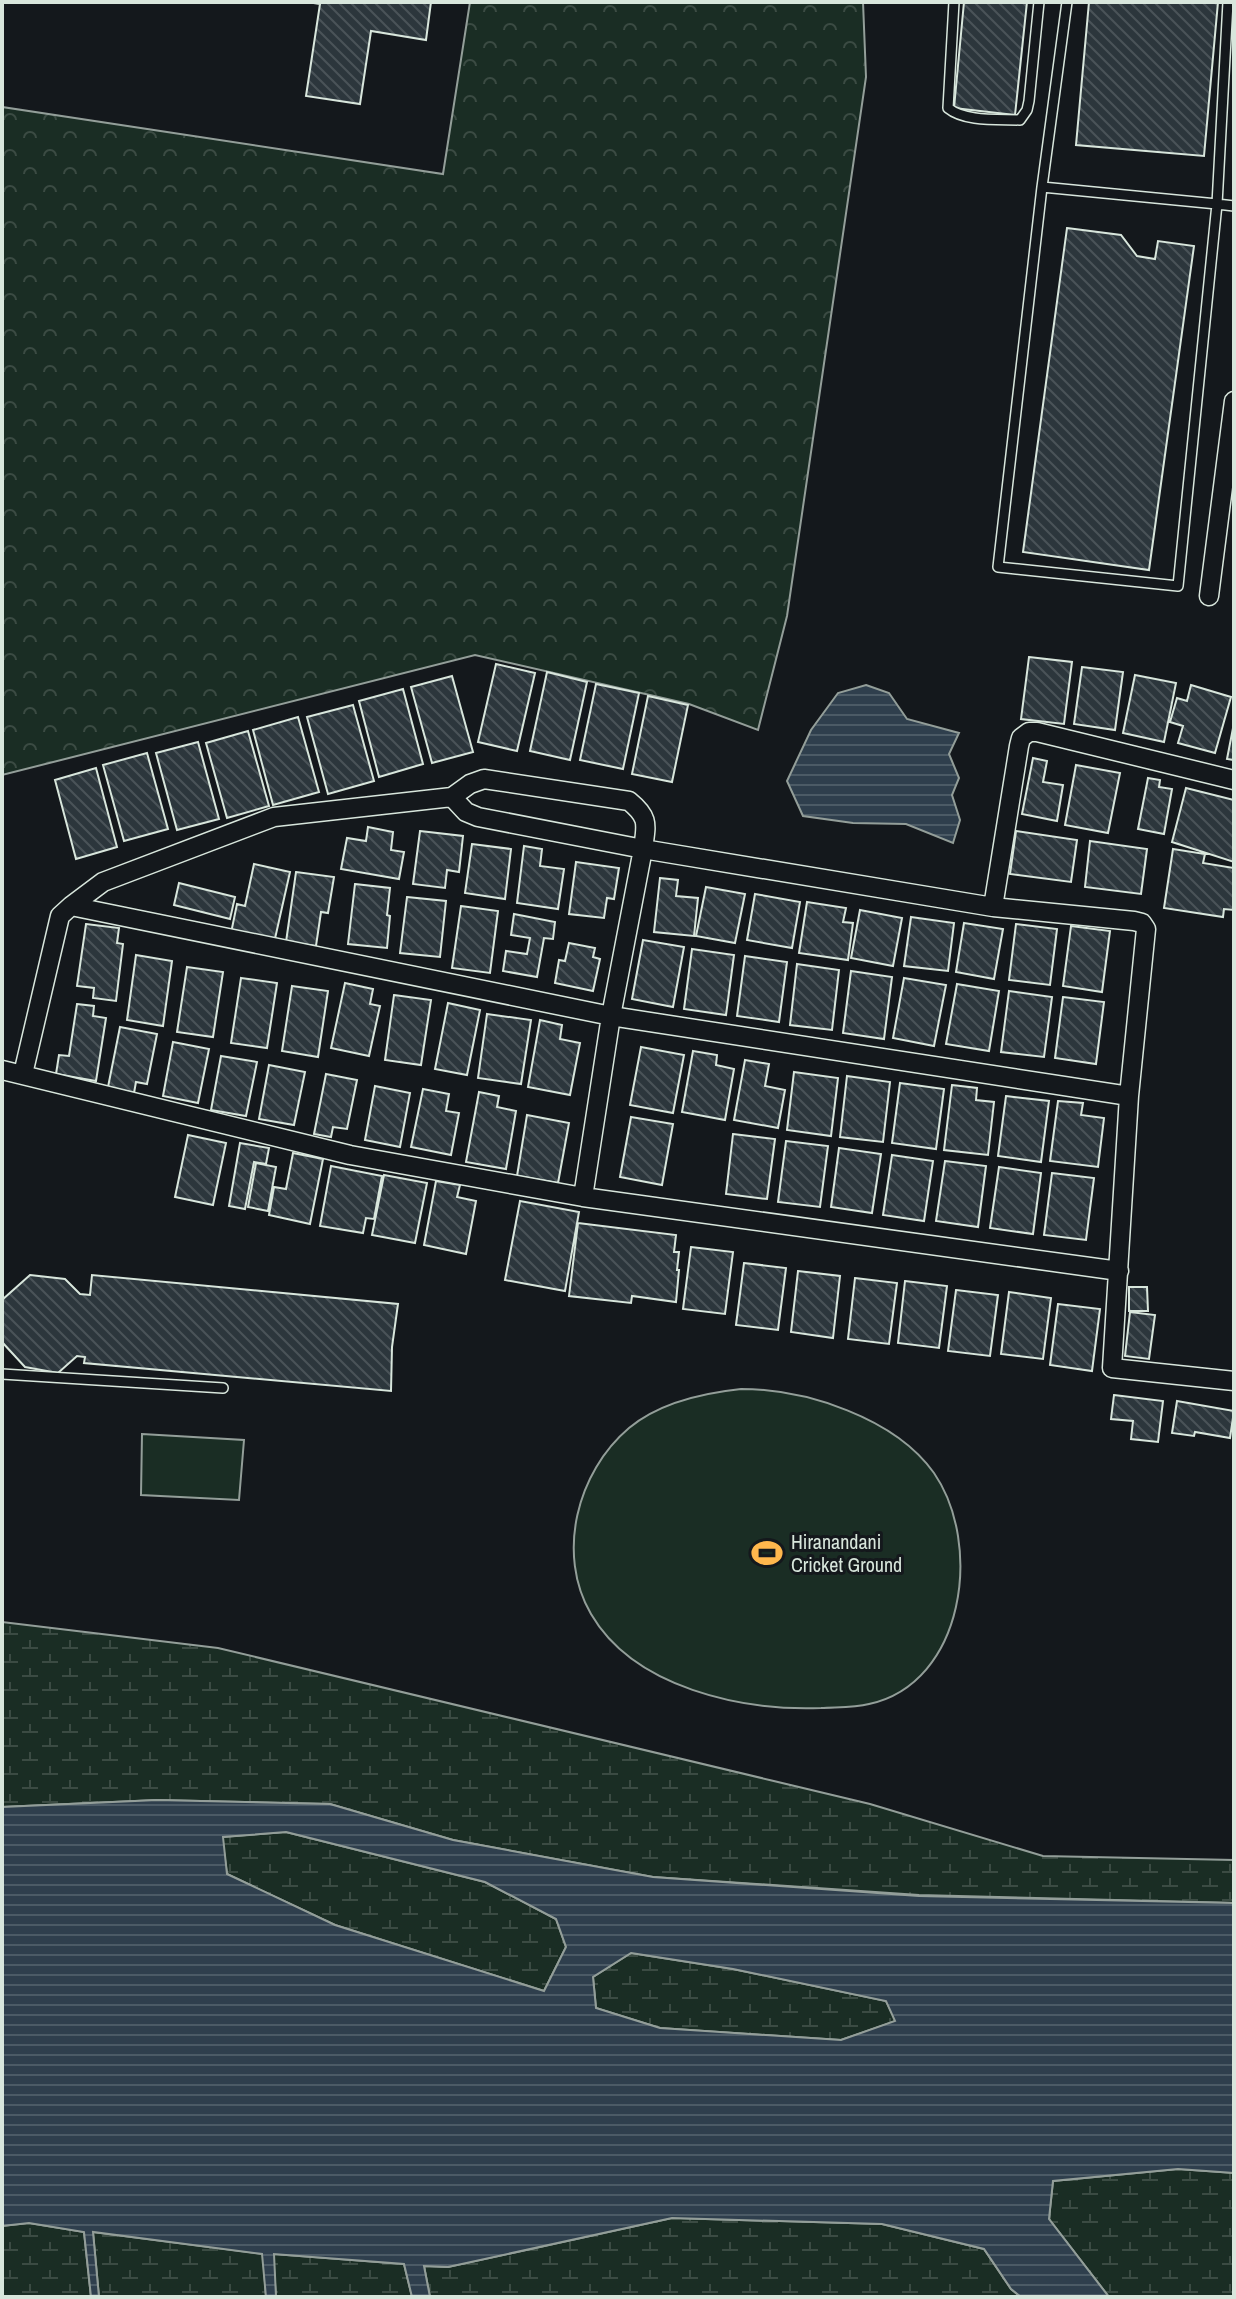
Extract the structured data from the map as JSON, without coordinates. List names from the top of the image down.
{
  "places": {
    "sports": ["Hiranandani Cricket Ground"]
  }
}
